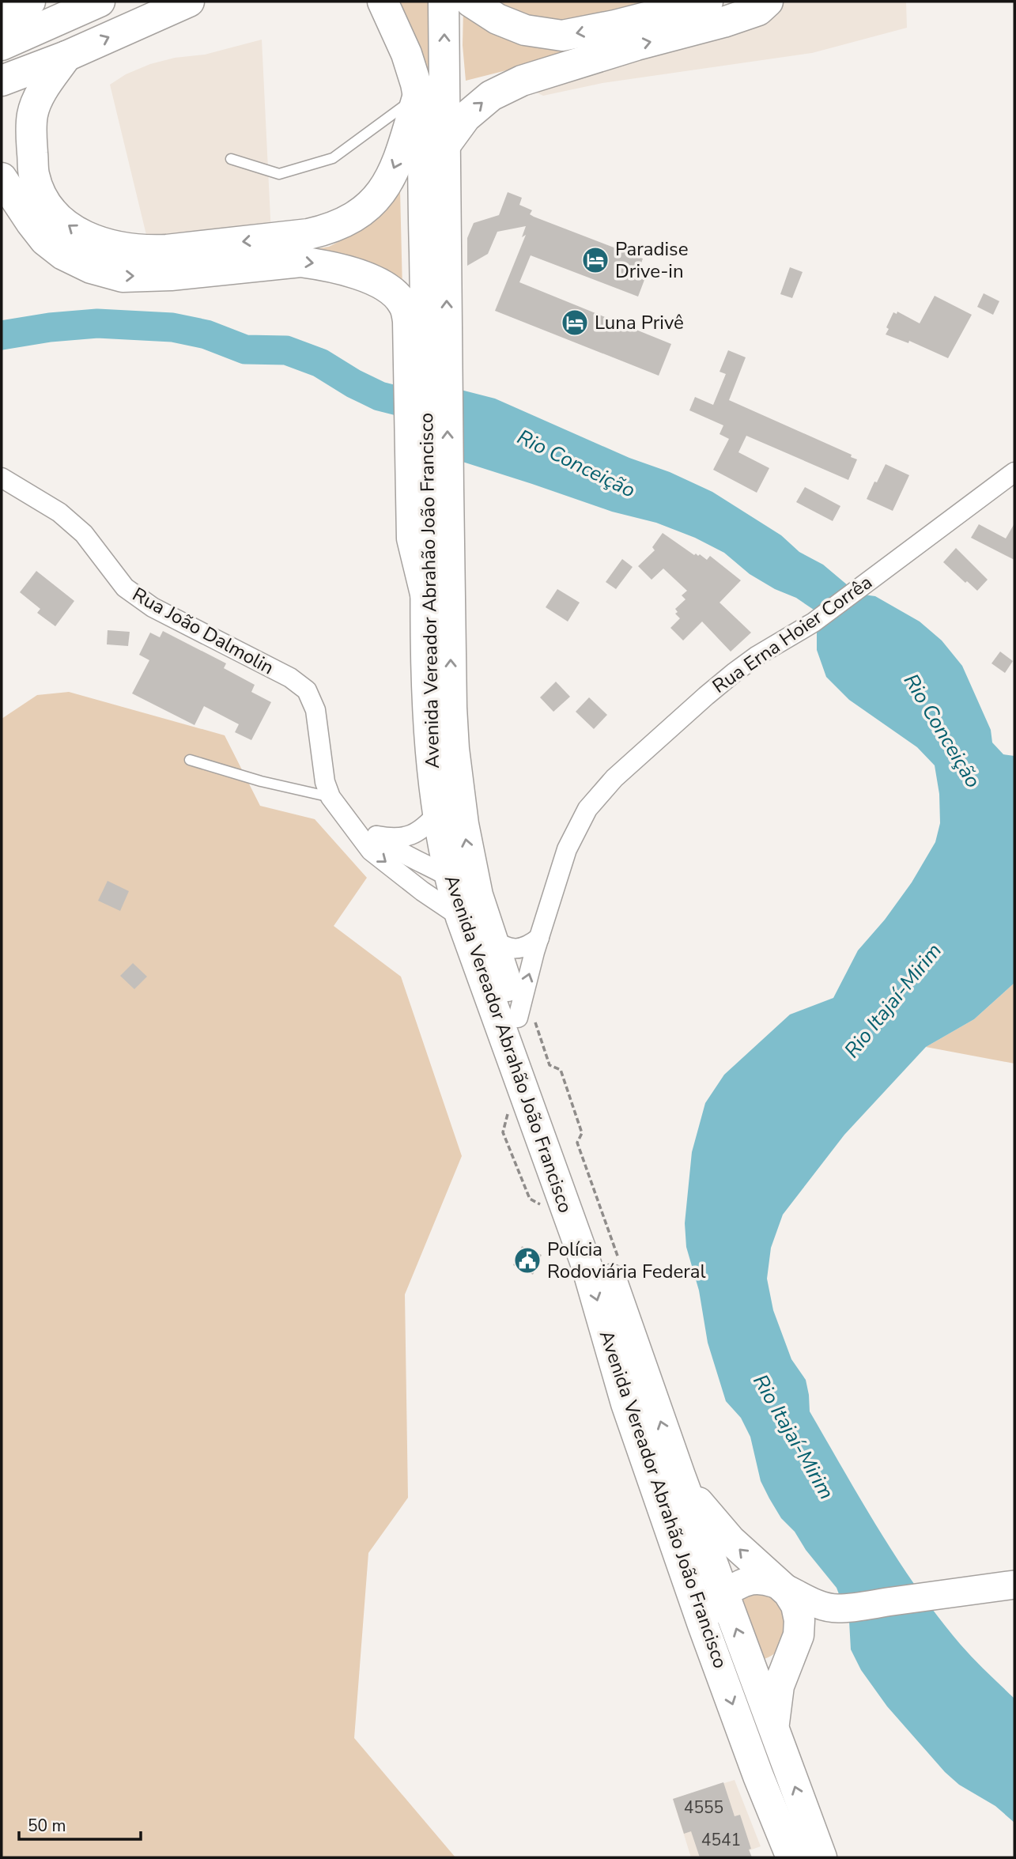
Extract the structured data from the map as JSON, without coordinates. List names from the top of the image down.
{
  "streets": {
    "main road": ["Avenida Vereador Abrahão João Francisco"],
    "street": ["Rua João Dalmolin", "Rua Erna Hoier Corrêa"]
  },
  "crossings": [
    ["Avenida Vereador Abrahão João Francisco", "Rua João Dalmolin"],
    ["Avenida Vereador Abrahão João Francisco", "Rua Erna Hoier Corrêa"]
  ],
  "water": ["Rio Conceição", "Rio Itajaí-Mirim"],
  "places": {
    "hotel": ["Paradise Drive-in", "Luna Privê"],
    "public building": ["Polícia Rodoviária Federal"]
  },
  "house_numbers": ["4555", "4541"],
  "scale_bar": "50 m"
}
